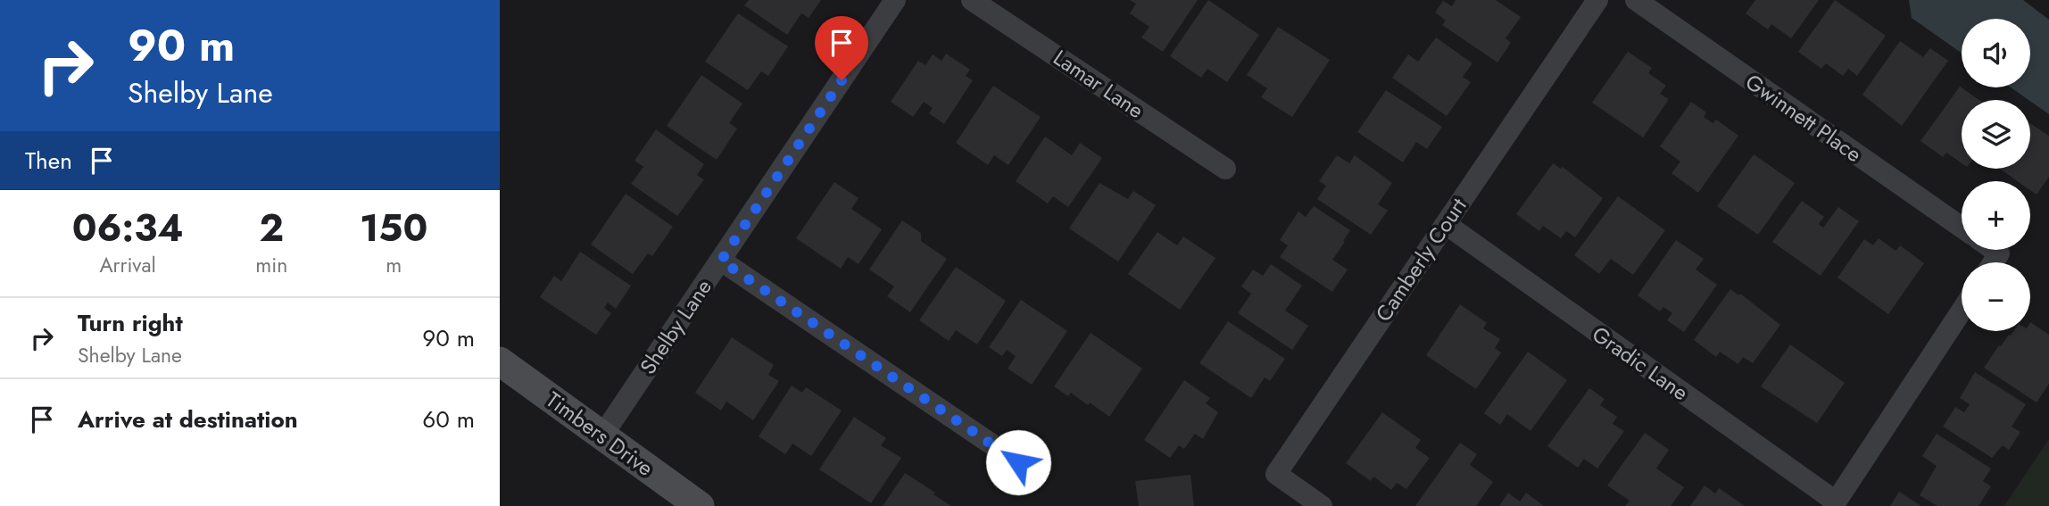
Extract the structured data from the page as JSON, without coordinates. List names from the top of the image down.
{
  "streets": {
    "street": [
      "Lamar Lane",
      "Gwinnett Place",
      "Camberly Court",
      "Shelby Lane",
      "Gradic Lane",
      "Timbers Drive"
    ]
  },
  "crossings": [
    ["Camberly Court", "Gradic Lane"],
    ["Shelby Lane", "Timbers Drive"]
  ],
  "page": {
    "turn": ["90 m", "Shelby Lane"],
    "map_buttons": ["+", "−"],
    "then": "Then",
    "eta": [
      "06:34",
      "Arrival",
      "2",
      "min",
      "150",
      "m"
    ],
    "list": [
      {
        "name": "Turn right",
        "note": "Shelby Lane",
        "value": "90 m"
      },
      {
        "name": "Arrive at destination",
        "value": "60 m"
      }
    ]
  }
}
